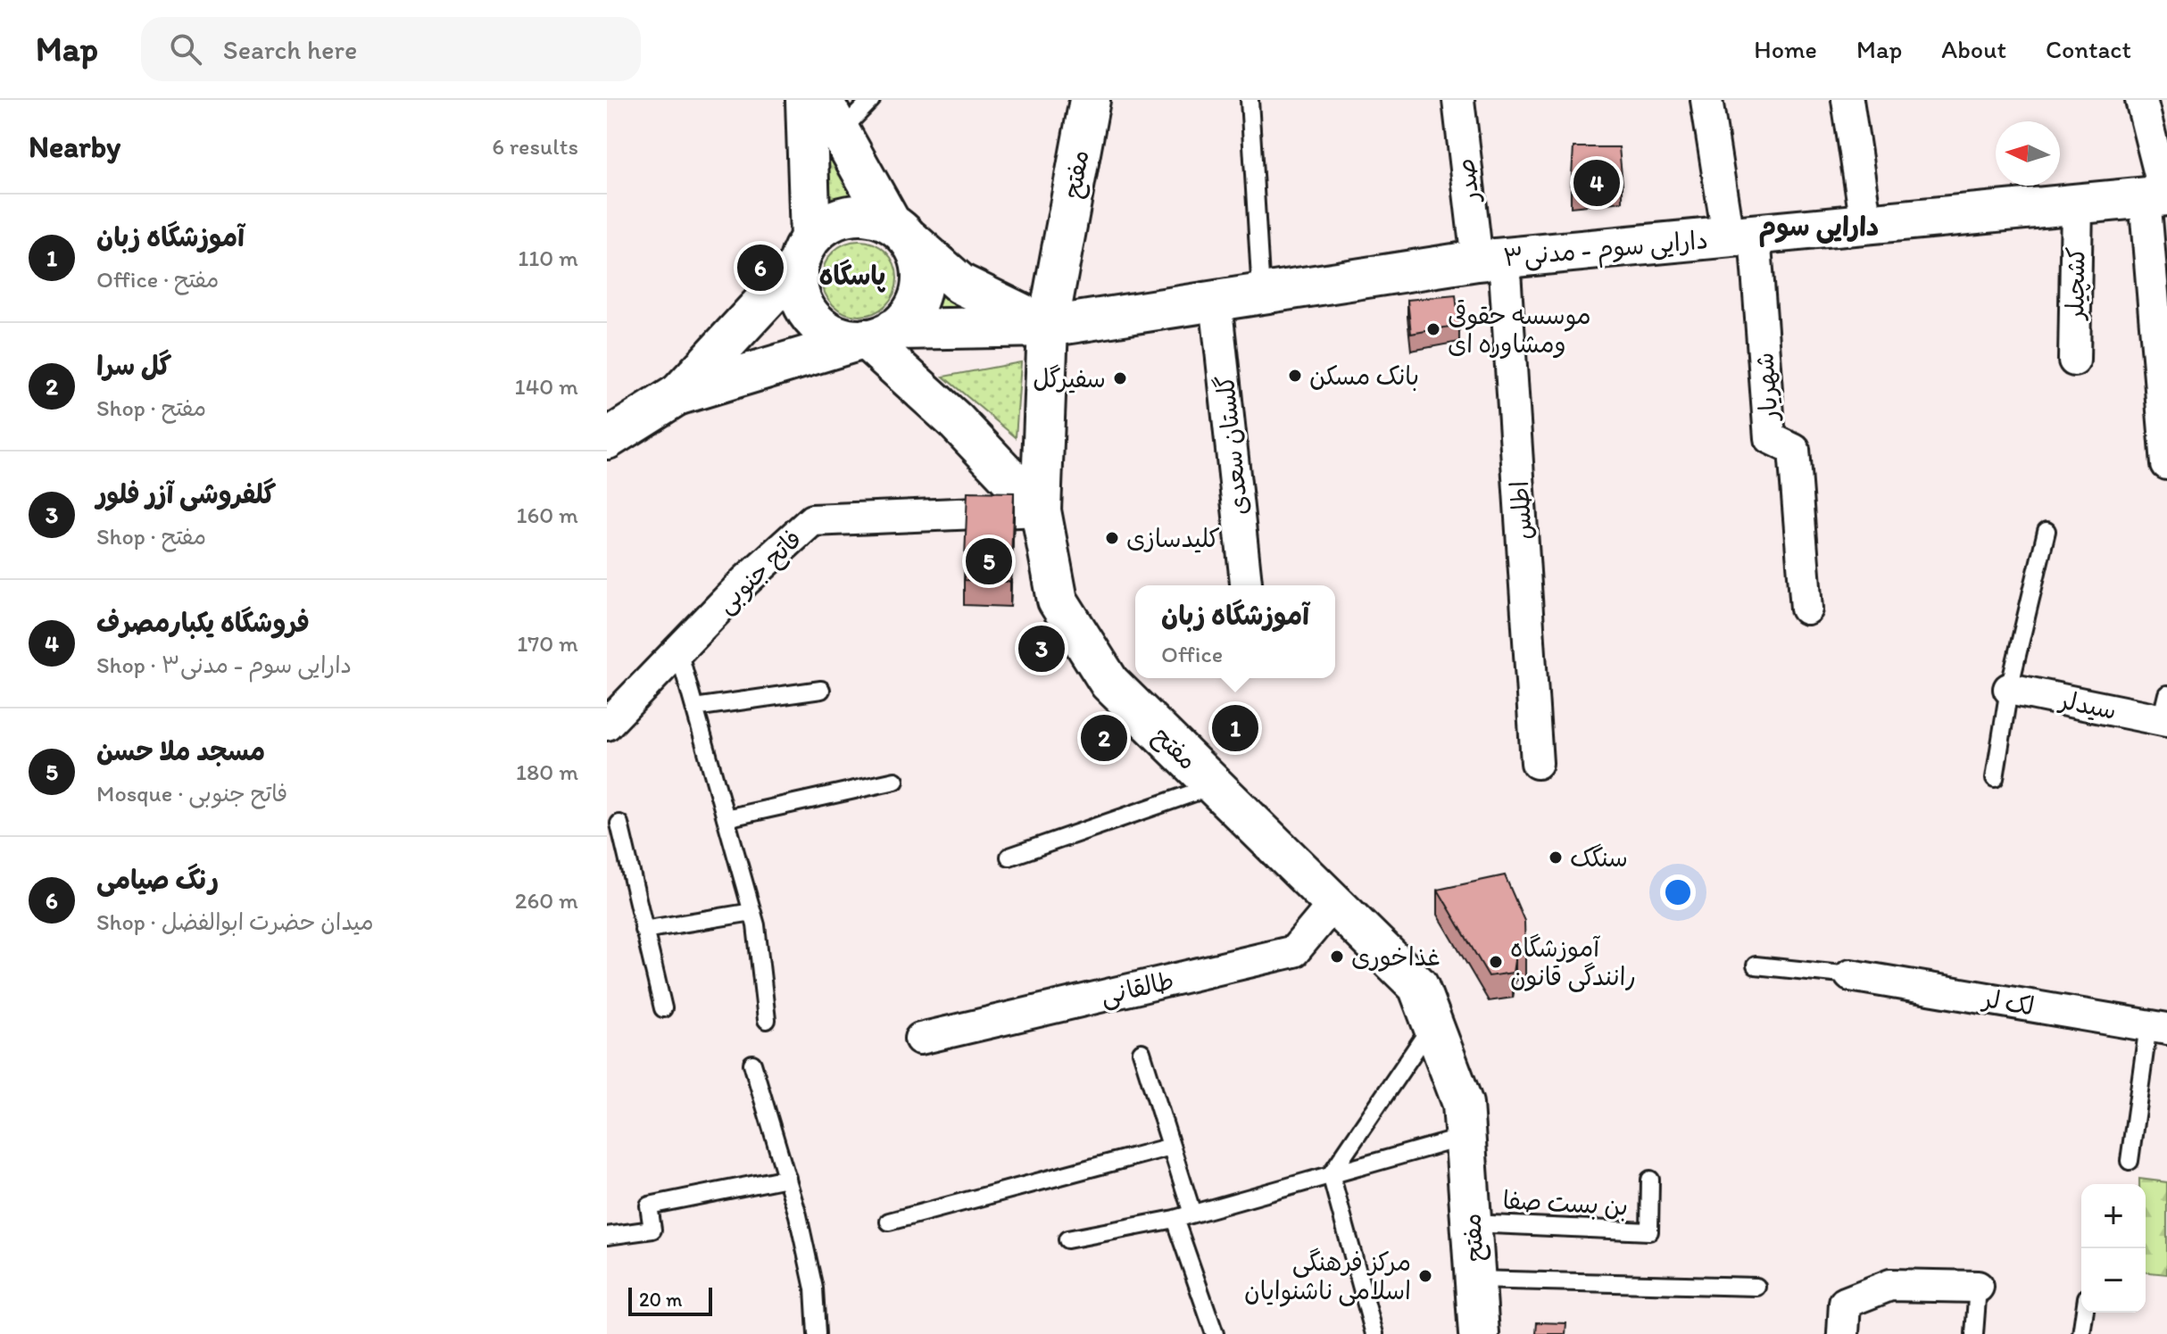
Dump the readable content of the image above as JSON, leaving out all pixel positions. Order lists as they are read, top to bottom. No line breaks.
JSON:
{"streets":{"main road":["مفتح","دارایی سوم - مدنی۳"],"street":["صدر","کشچیلر","شهریار","گلستان سعدی","اطلس","فاتح جنوبی","سیدلر","طالقانی","لک لر"],"lane":["بن بست صفا"]},"crossings":[["مفتح","دارایی سوم - مدنی۳"],["مفتح","فاتح جنوبی"],["مفتح","طالقانی"],["مفتح","بن بست صفا"],["صدر","دارایی سوم - مدنی۳"],["صدر","اطلس"],["دارایی سوم - مدنی۳","کشچیلر"],["دارایی سوم - مدنی۳","شهریار"],["دارایی سوم - مدنی۳","گلستان سعدی"],["دارایی سوم - مدنی۳","اطلس"]],"districts":["دارایی سوم","پاسگاه"],"places":["موسسه حقوقی ومشاوره ای","بانک مسکن","سفیرگل","کلیدسازی","سنگک","غذاخوری","آموزشگاه رانندگی قانون","مرکز فرهنگی اسلامی ناشنوایان"],"scale_bar":"20 m","north":"left","page":{"header":"Map","search":"Search here","nav":["Home","Map","About","Contact"],"heading":["Nearby","6 results"],"pins":["4","6","5","3","1","2"],"list":[{"mark":"1","name":"آموزشگاه زبان","note":"Office · مفتح","value":"110 m"},{"mark":"2","name":"گل سرا","note":"Shop · مفتح","value":"140 m"},{"mark":"3","name":"گلفروشی آزر فلور","note":"Shop · مفتح","value":"160 m"},{"mark":"4","name":"فروشگاه یکبارمصرف","note":"Shop · دارایی سوم - مدنی۳","value":"170 m"},{"mark":"5","name":"مسجد ملا حسن","note":"Mosque · فاتح جنوبی","value":"180 m"},{"mark":"6","name":"رنگ صیامی","note":"Shop · میدان حضرت ابوالفضل","value":"260 m"}],"popup":["آموزشگاه زبان","Office"],"map_buttons":["+","−"],"scale":"20 m"}}
